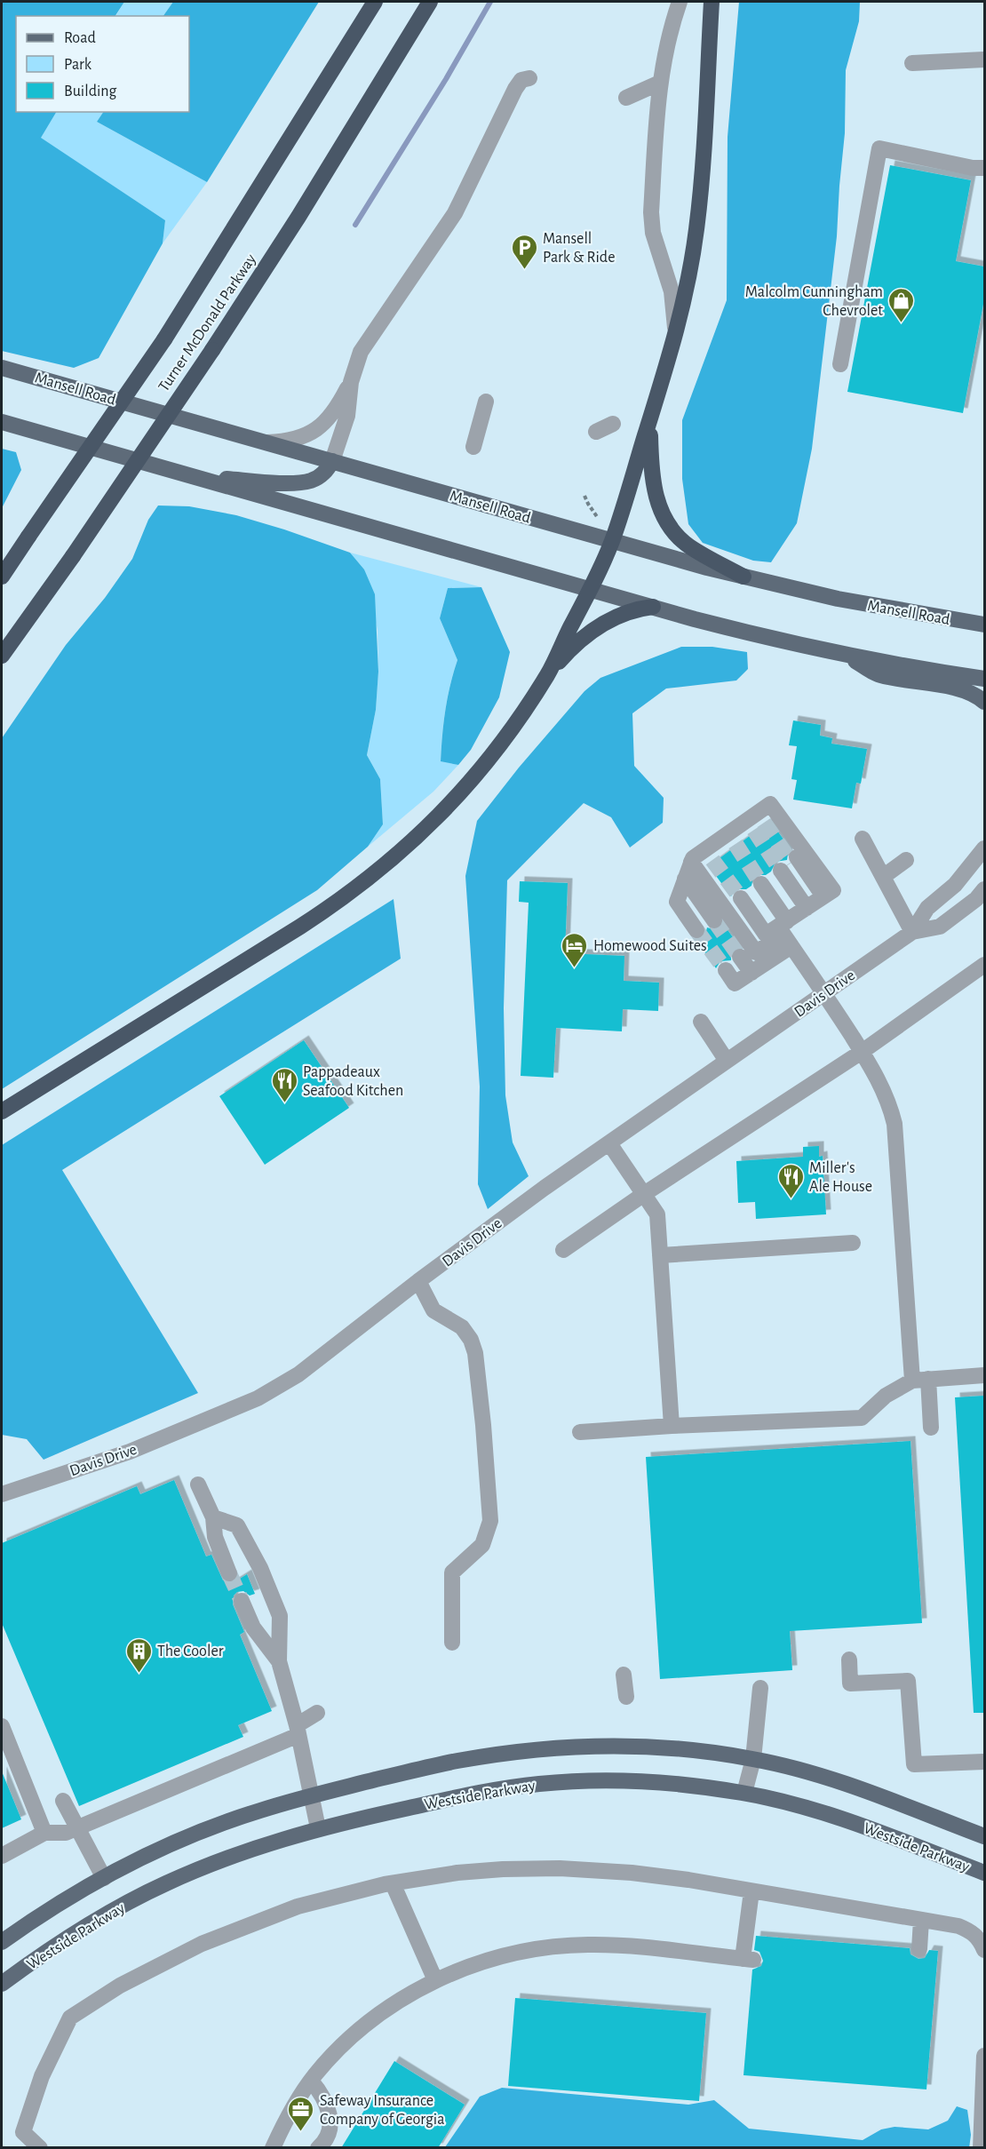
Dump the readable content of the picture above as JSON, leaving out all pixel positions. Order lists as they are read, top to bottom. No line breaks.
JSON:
{"streets":{"highway":["Turner McDonald Parkway"],"main road":["Mansell Road","Westside Parkway"],"street":["Davis Drive"]},"places":{"parking":["Mansell Park & Ride"],"shop":["Malcolm Cunningham Chevrolet"],"hotel":["Homewood Suites"],"restaurant":["Pappadeaux Seafood Kitchen","Miller's Ale House"],"building":["The Cooler"],"office":["Safeway Insurance Company of Georgia"]},"legend":["Road","Park","Building"]}
